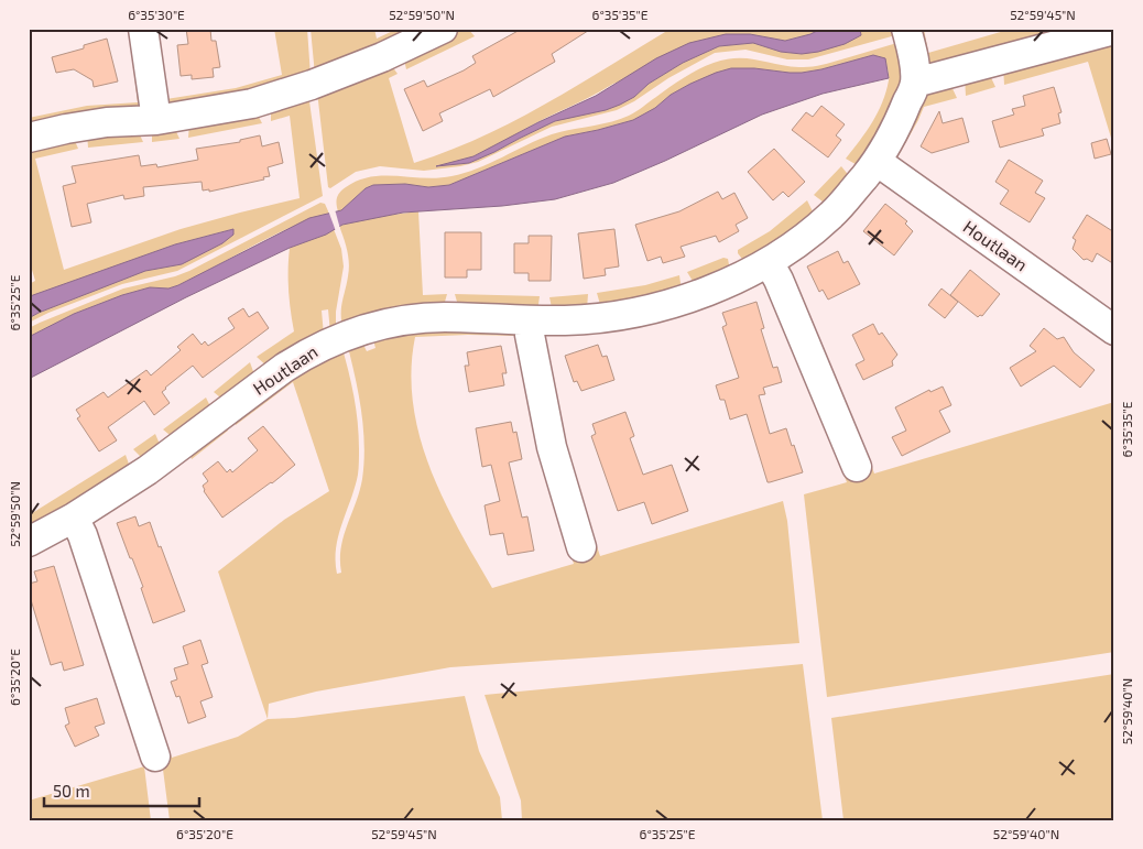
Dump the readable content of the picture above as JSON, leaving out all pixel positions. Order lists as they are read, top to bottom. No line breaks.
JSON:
{"streets":{"street":["Houtlaan"]},"scale_bar":"50 m","coordinates":["6°35'30\"E","52°59'50\"N","6°35'35\"E","52°59'45\"N","6°35'25\"E","6°35'20\"E","52°59'40\"N"]}
